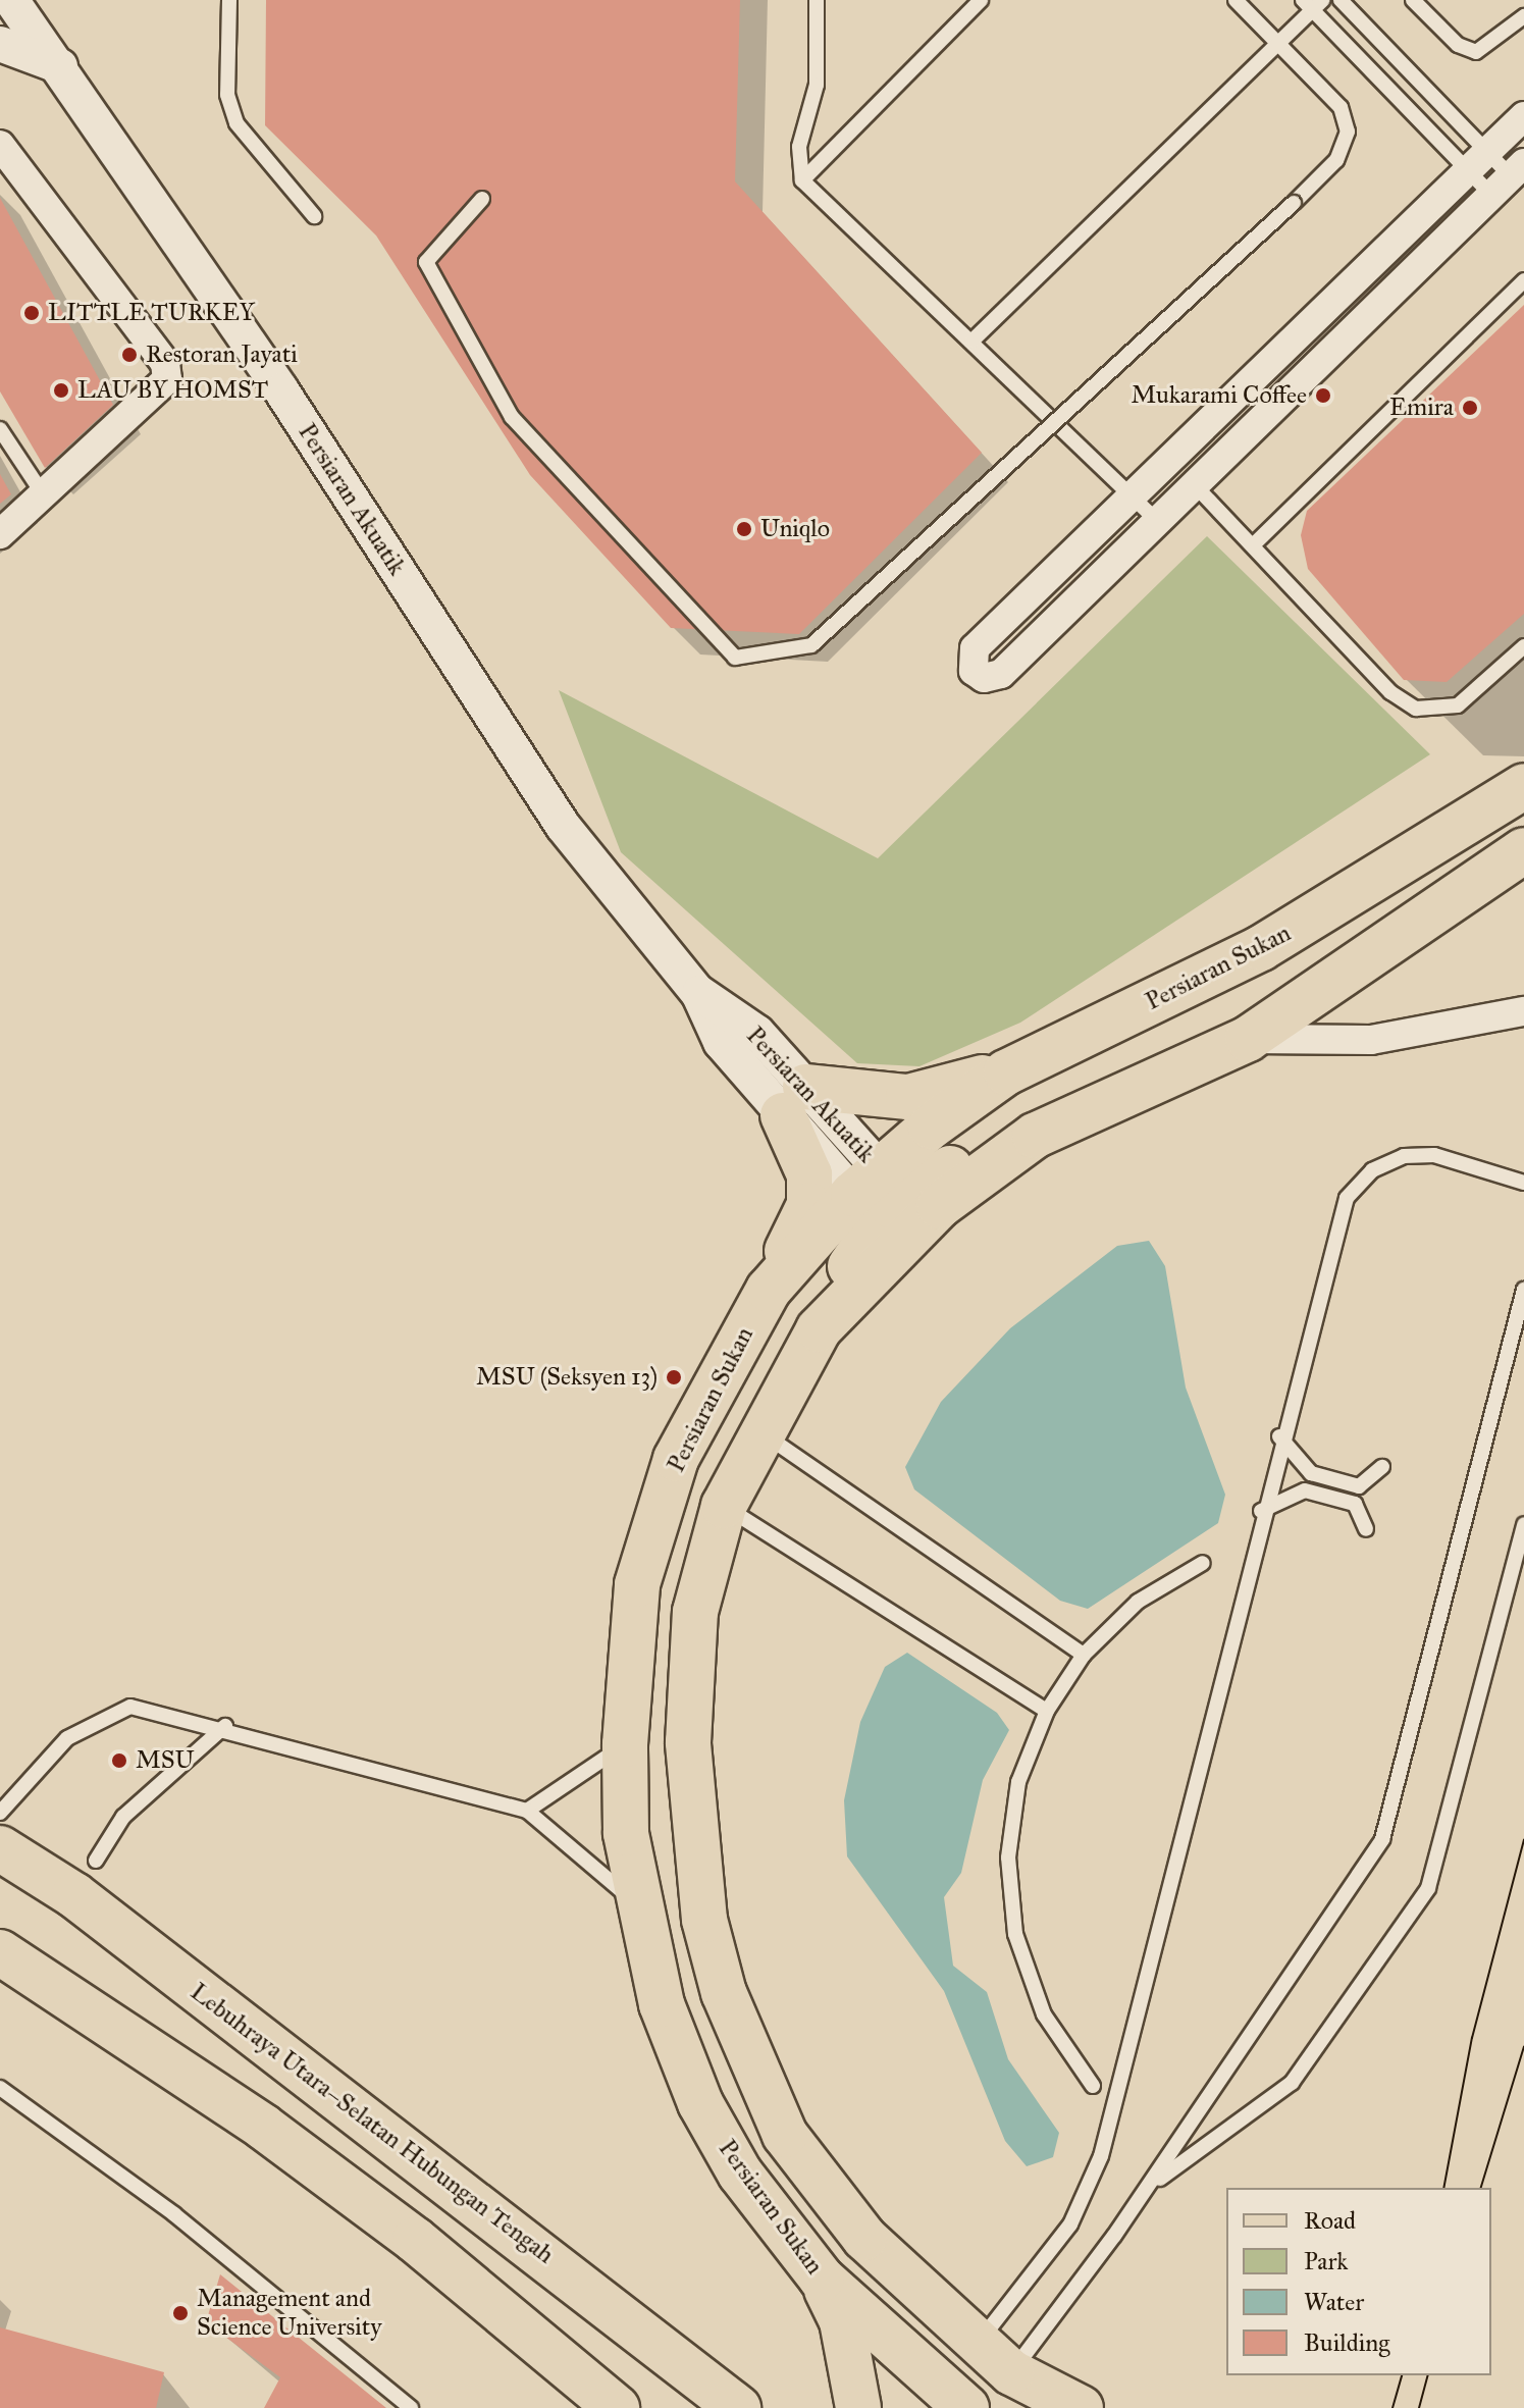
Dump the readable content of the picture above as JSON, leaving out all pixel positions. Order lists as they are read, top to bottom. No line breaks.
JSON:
{"streets":{"main road":["Persiaran Sukan","Lebuhraya Utara–Selatan Hubungan Tengah"],"street":["Persiaran Akuatik"]},"crossings":[["Persiaran Akuatik","Persiaran Sukan"]],"places":["LITTLE TURKEY","Restoran Jayati","LAU BY HOMST","Mukarami Coffee","Emira","Uniqlo","MSU (Seksyen 13)","MSU","Management and Science University"],"legend":["Road","Park","Water","Building"]}
